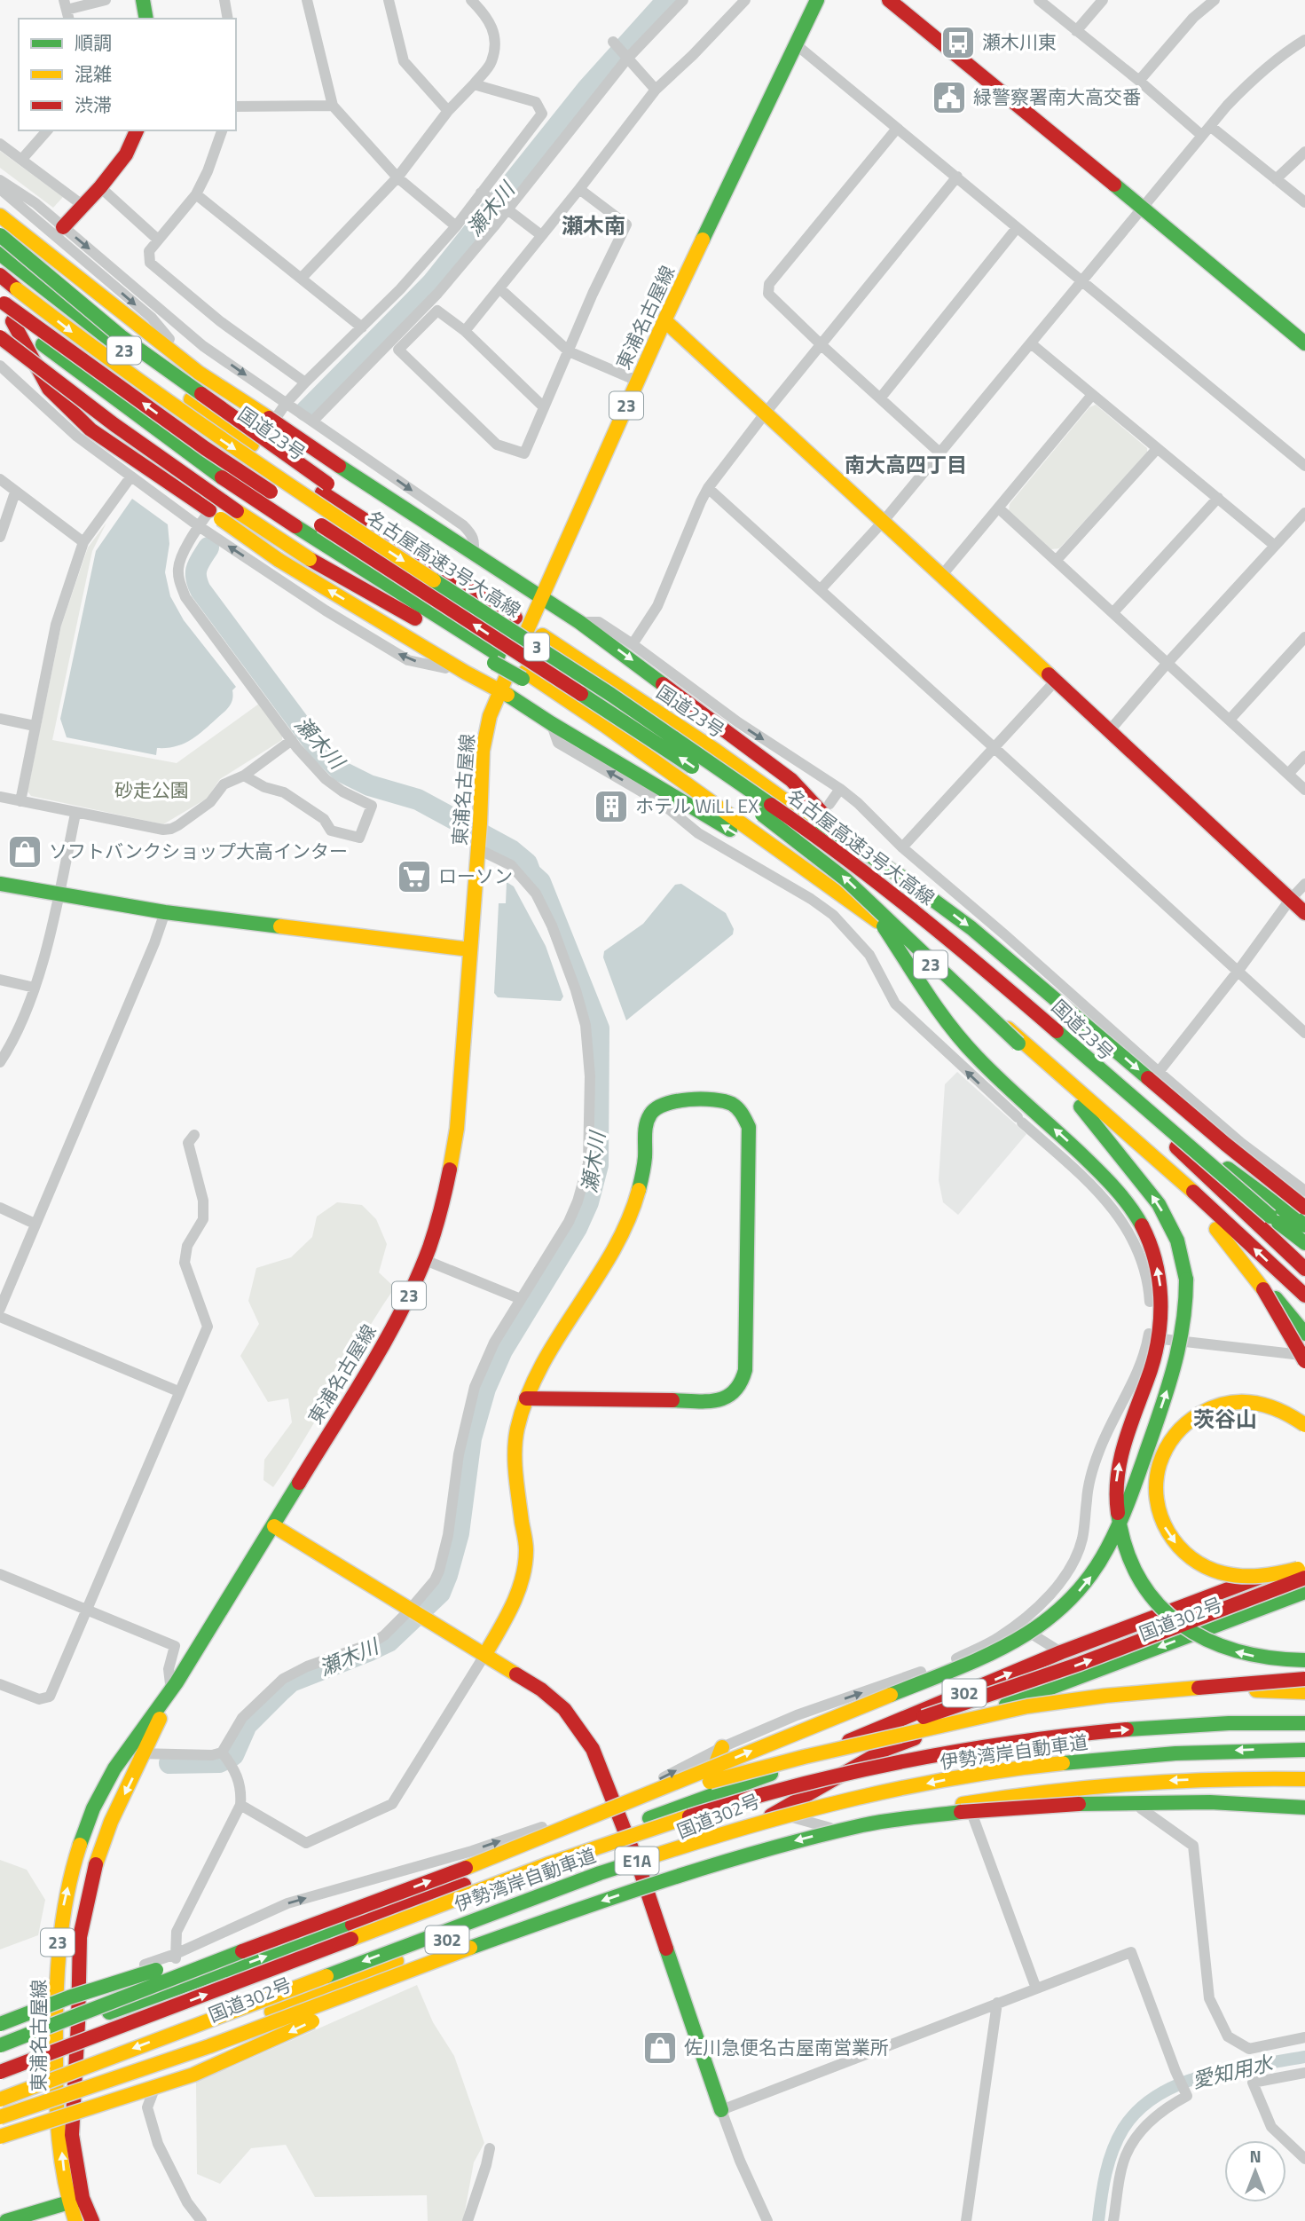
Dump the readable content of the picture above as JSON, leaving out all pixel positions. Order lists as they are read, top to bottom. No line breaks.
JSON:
{"streets":{"main road":["東浦名古屋線","23","国道23号","名古屋高速3号大高線","3","国道302号","302","伊勢湾岸自動車道","E1A"]},"crossings":[["東浦名古屋線","国道302号"],["23","名古屋高速3号大高線"]],"districts":["瀬木南","南大高四丁目","茨谷山"],"water":["瀬木川","愛知用水"],"parks":["砂走公園"],"places":{"bus stop":["瀬木川東"],"public building":["緑警察署南大高交番"],"building":["ホテル WiLL EX"],"shop":["ソフトバンクショップ大高インター","佐川急便名古屋南営業所"],"supermarket":["ローソン"]},"legend":["順調","混雑","渋滞"],"north":"top"}
